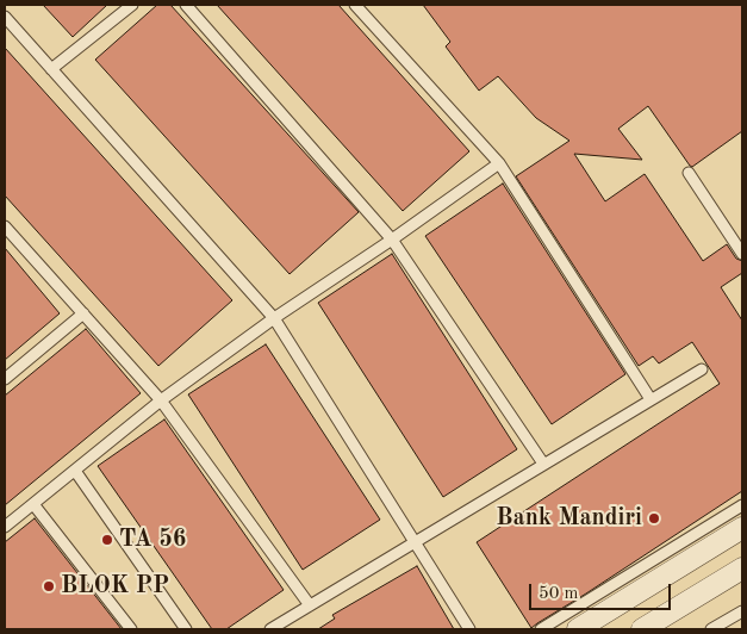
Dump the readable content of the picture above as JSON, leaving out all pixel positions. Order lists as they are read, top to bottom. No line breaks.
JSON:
{"places":["Bank Mandiri","TA 56","BLOK PP"],"scale_bar":"50 m"}
